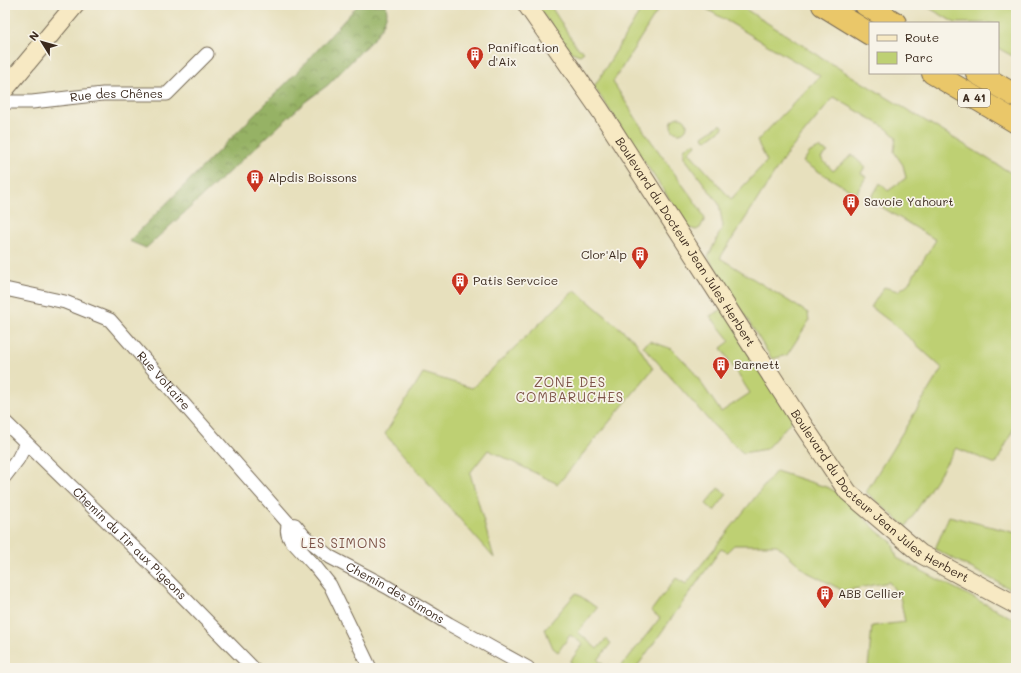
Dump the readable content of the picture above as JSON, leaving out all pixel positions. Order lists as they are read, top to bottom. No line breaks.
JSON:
{"streets":{"highway":["A 41"],"street":["Rue des Chênes","Boulevard du Docteur Jean Jules Herbert","Rue Voltaire","Chemin du Tir aux Pigeons","Chemin des Simons"]},"crossings":[["Rue Voltaire","Chemin des Simons"]],"districts":["ZONE DES COMBARUCHES","LES SIMONS"],"places":{"building":["Panification d'Aix","Alpdis Boissons","Savoie Yahourt","Clor'Alp","Patis Servcice","Barnett","ABB Cellier"]},"legend":["Route","Parc"],"north":"top left"}
